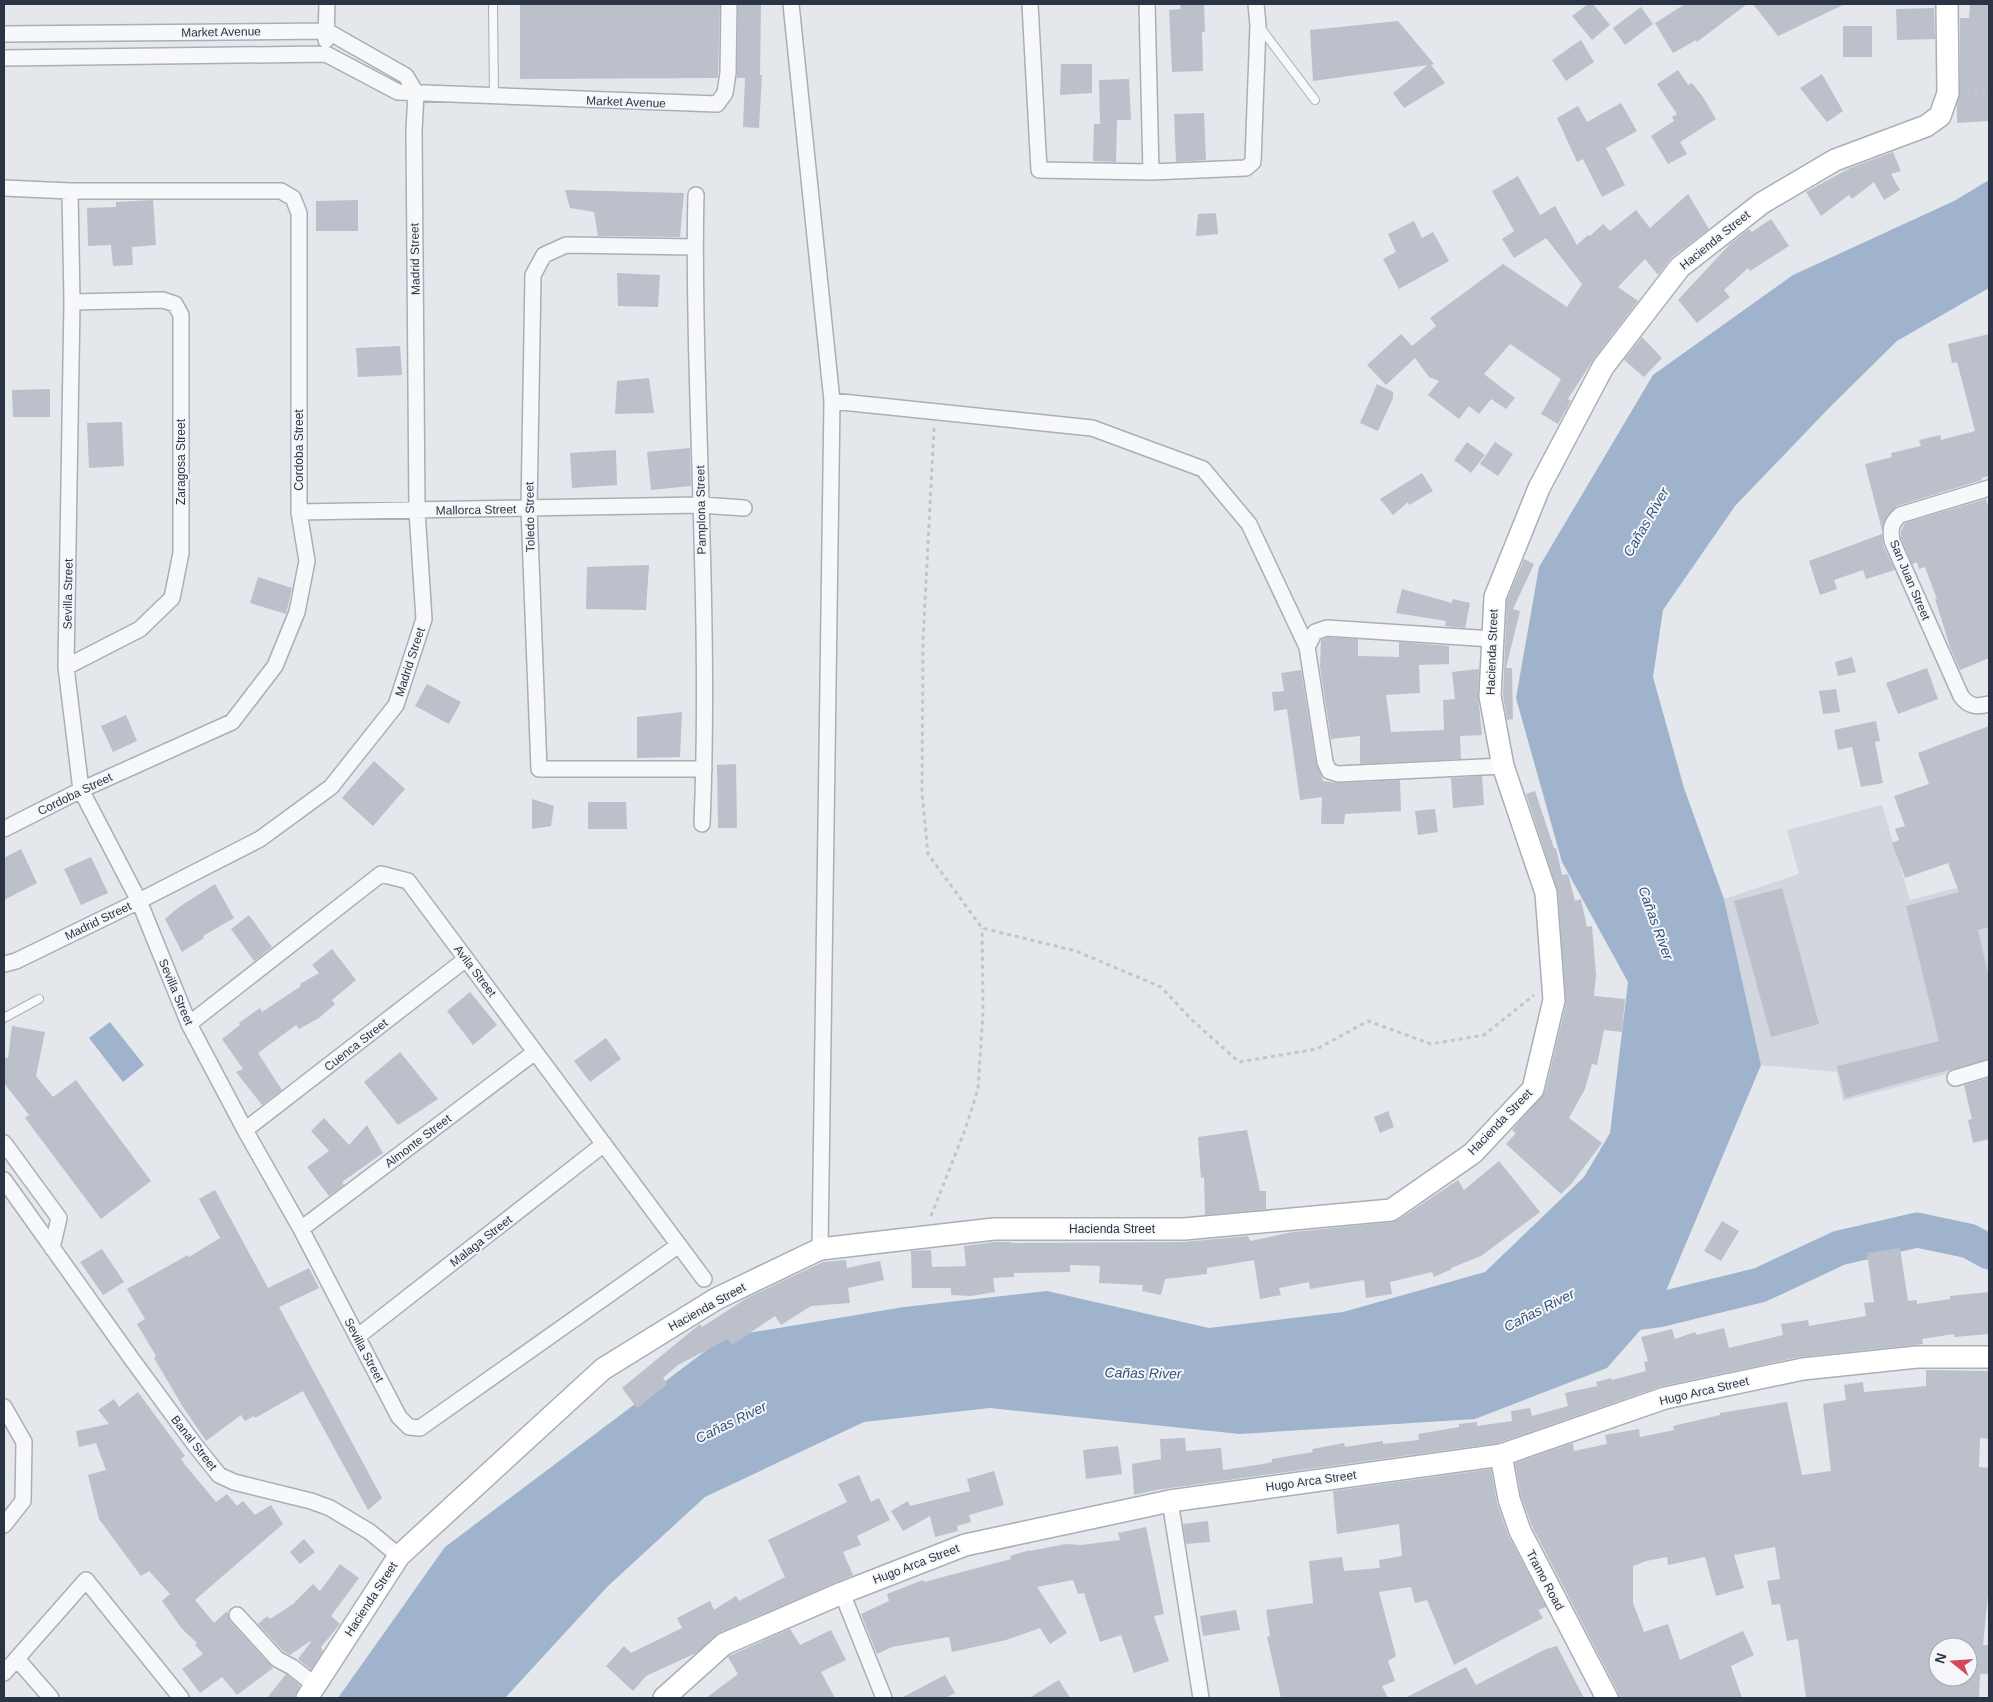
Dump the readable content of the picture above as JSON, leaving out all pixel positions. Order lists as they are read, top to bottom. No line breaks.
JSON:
{"streets":{"street":["Market Avenue","Hacienda Street","Madrid Street","Cordoba Street","Zaragosa Street","Mallorca Street","Pamplona Street","Toledo Street","San Juan Street","Sevilla Street","Avila Street","Cuenca Street","Almonte Street","Malaga Street","Hugo Arca Street","Banal Street","Tramo Road"]},"crossings":[["Market Avenue","Madrid Street"],["Hacienda Street","Banal Street"],["Madrid Street","Mallorca Street"],["Madrid Street","Sevilla Street"],["Cordoba Street","Mallorca Street"],["Cordoba Street","Sevilla Street"],["Zaragosa Street","Sevilla Street"],["Mallorca Street","Pamplona Street"],["Mallorca Street","Toledo Street"],["Pamplona Street","Toledo Street"],["Sevilla Street","Avila Street"],["Sevilla Street","Cuenca Street"],["Sevilla Street","Almonte Street"],["Sevilla Street","Malaga Street"],["Avila Street","Cuenca Street"],["Avila Street","Almonte Street"],["Avila Street","Malaga Street"],["Hugo Arca Street","Tramo Road"]],"water":["Cañas River"],"north":"left"}
